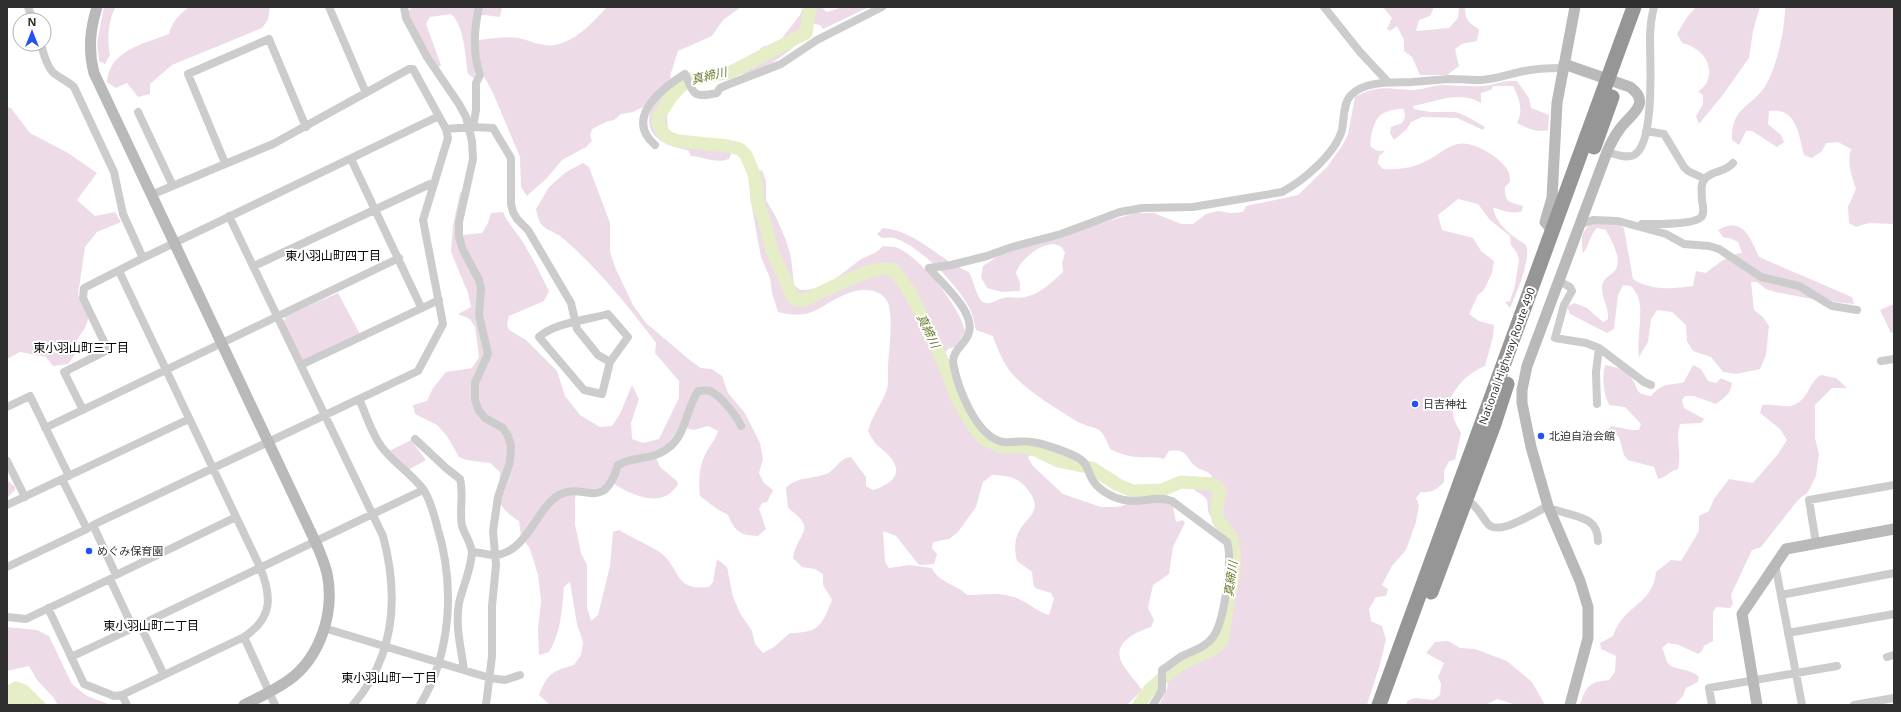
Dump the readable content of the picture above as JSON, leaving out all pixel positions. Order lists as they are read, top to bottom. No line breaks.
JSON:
{"streets":{"highway":["National Highway Route 490"]},"districts":["東小羽山町四丁目","東小羽山町三丁目","東小羽山町二丁目","東小羽山町一丁目"],"water":["真締川"],"places":["日吉神社","北迫自治会館","めぐみ保育園"],"north":"top"}
